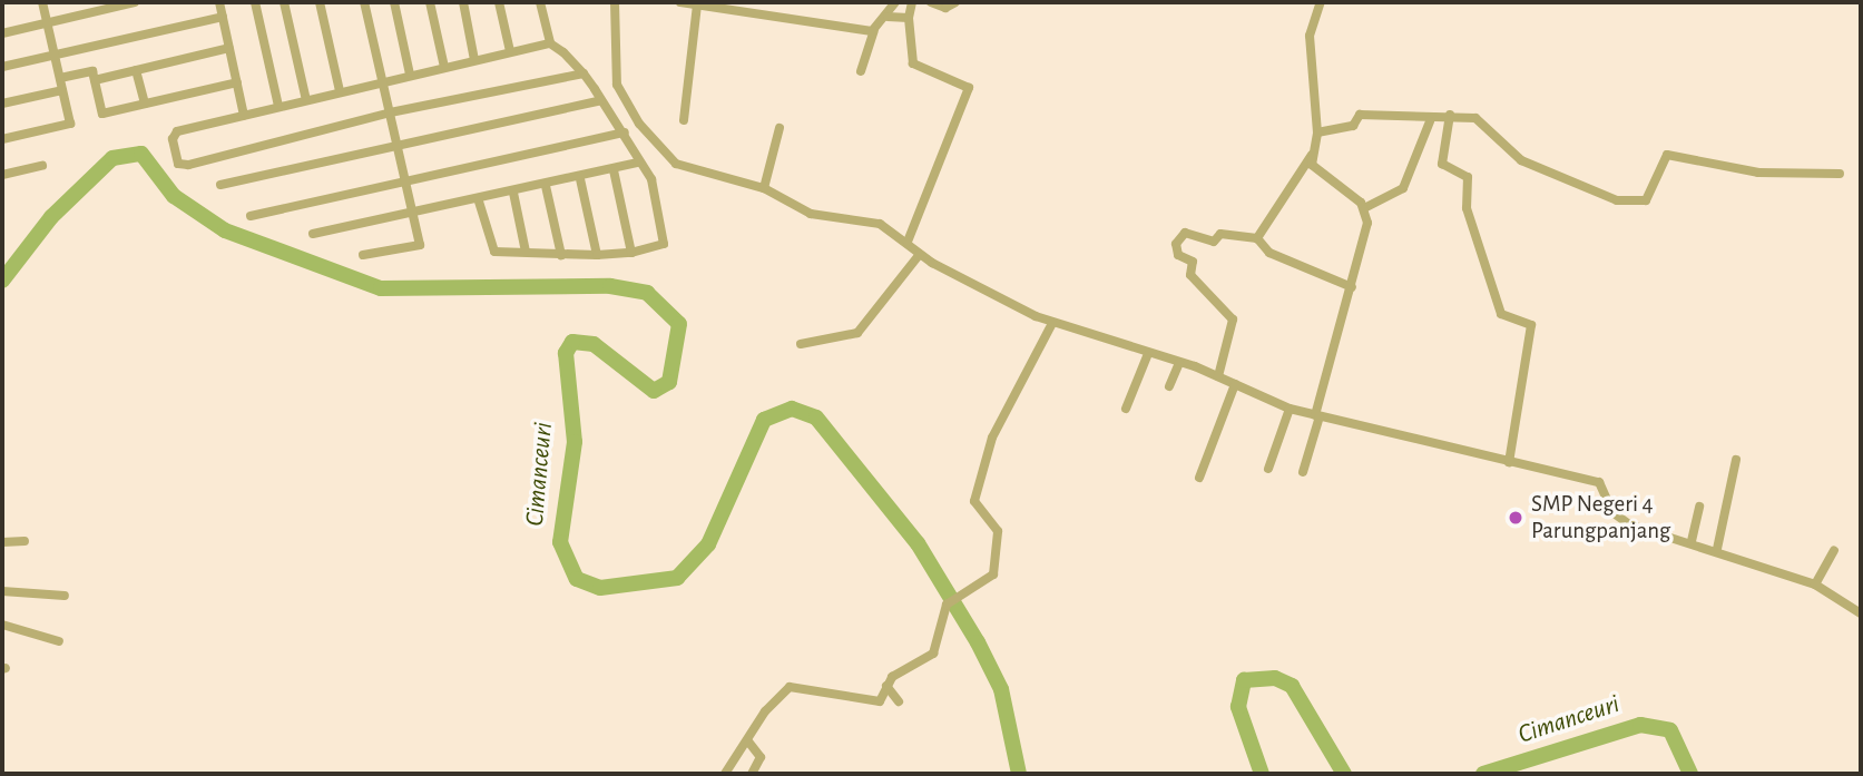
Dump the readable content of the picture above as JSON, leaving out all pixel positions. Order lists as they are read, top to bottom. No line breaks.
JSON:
{"water":["Cimanceuri"],"places":["SMP Negeri 4 Parungpanjang"]}
